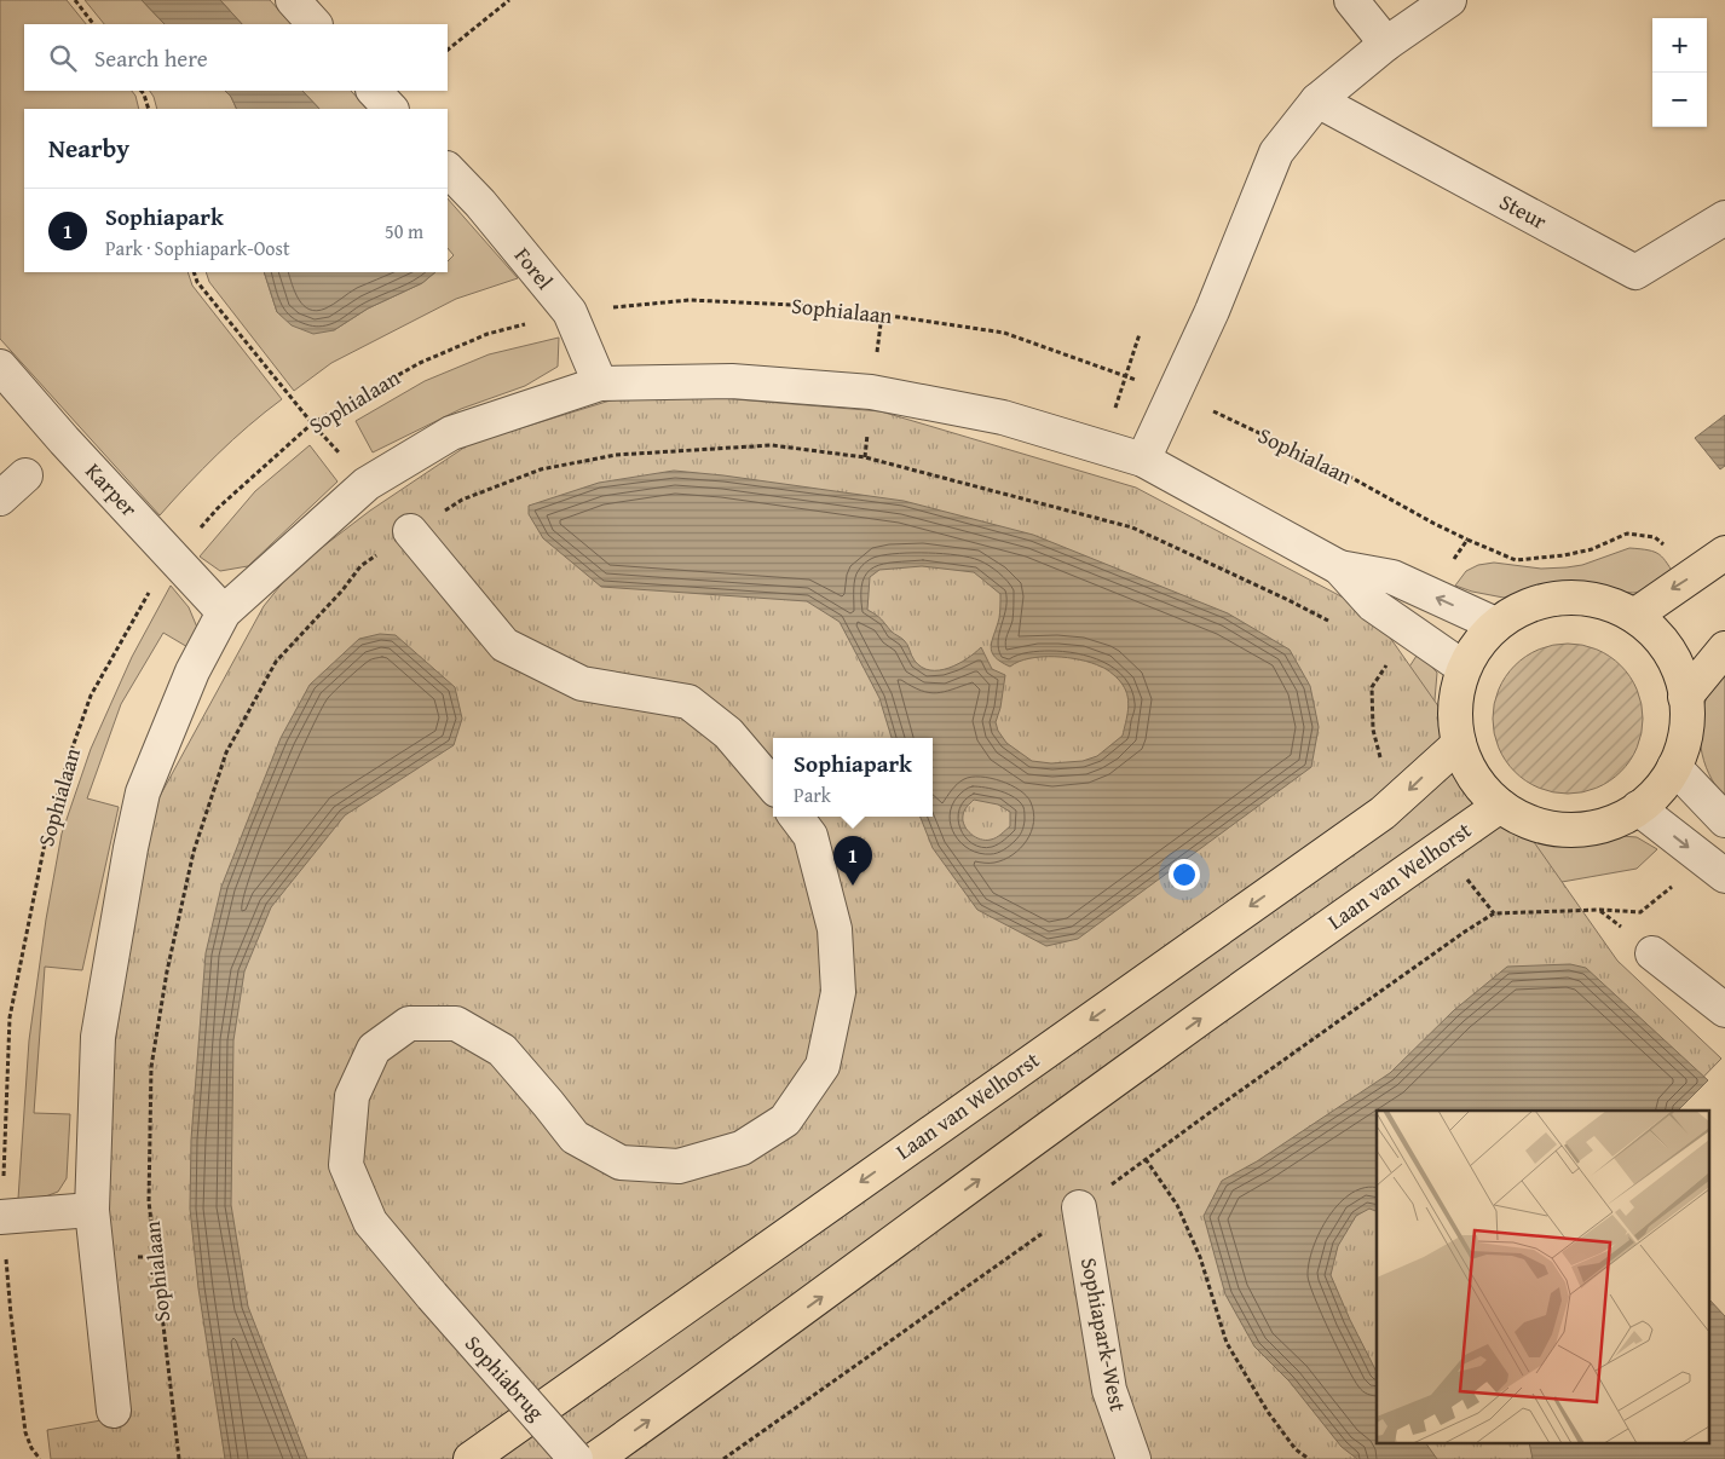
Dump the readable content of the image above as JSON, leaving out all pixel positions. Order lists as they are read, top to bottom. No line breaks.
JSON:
{"streets":{"main road":["Laan van Welhorst"],"street":["Steur","Forel","Karper","Sophiapark-West","Sophiabrug"],"path":["Sophialaan"]},"crossings":[["Forel","Sophialaan"],["Sophialaan","Karper"]],"page":{"map_buttons":["+","−"],"search":"Search here","heading":"Nearby","list":[{"mark":"1","name":"Sophiapark","note":"Park · Sophiapark-Oost","value":"50 m"}],"popup":["Sophiapark","Park"],"pins":"1"}}
